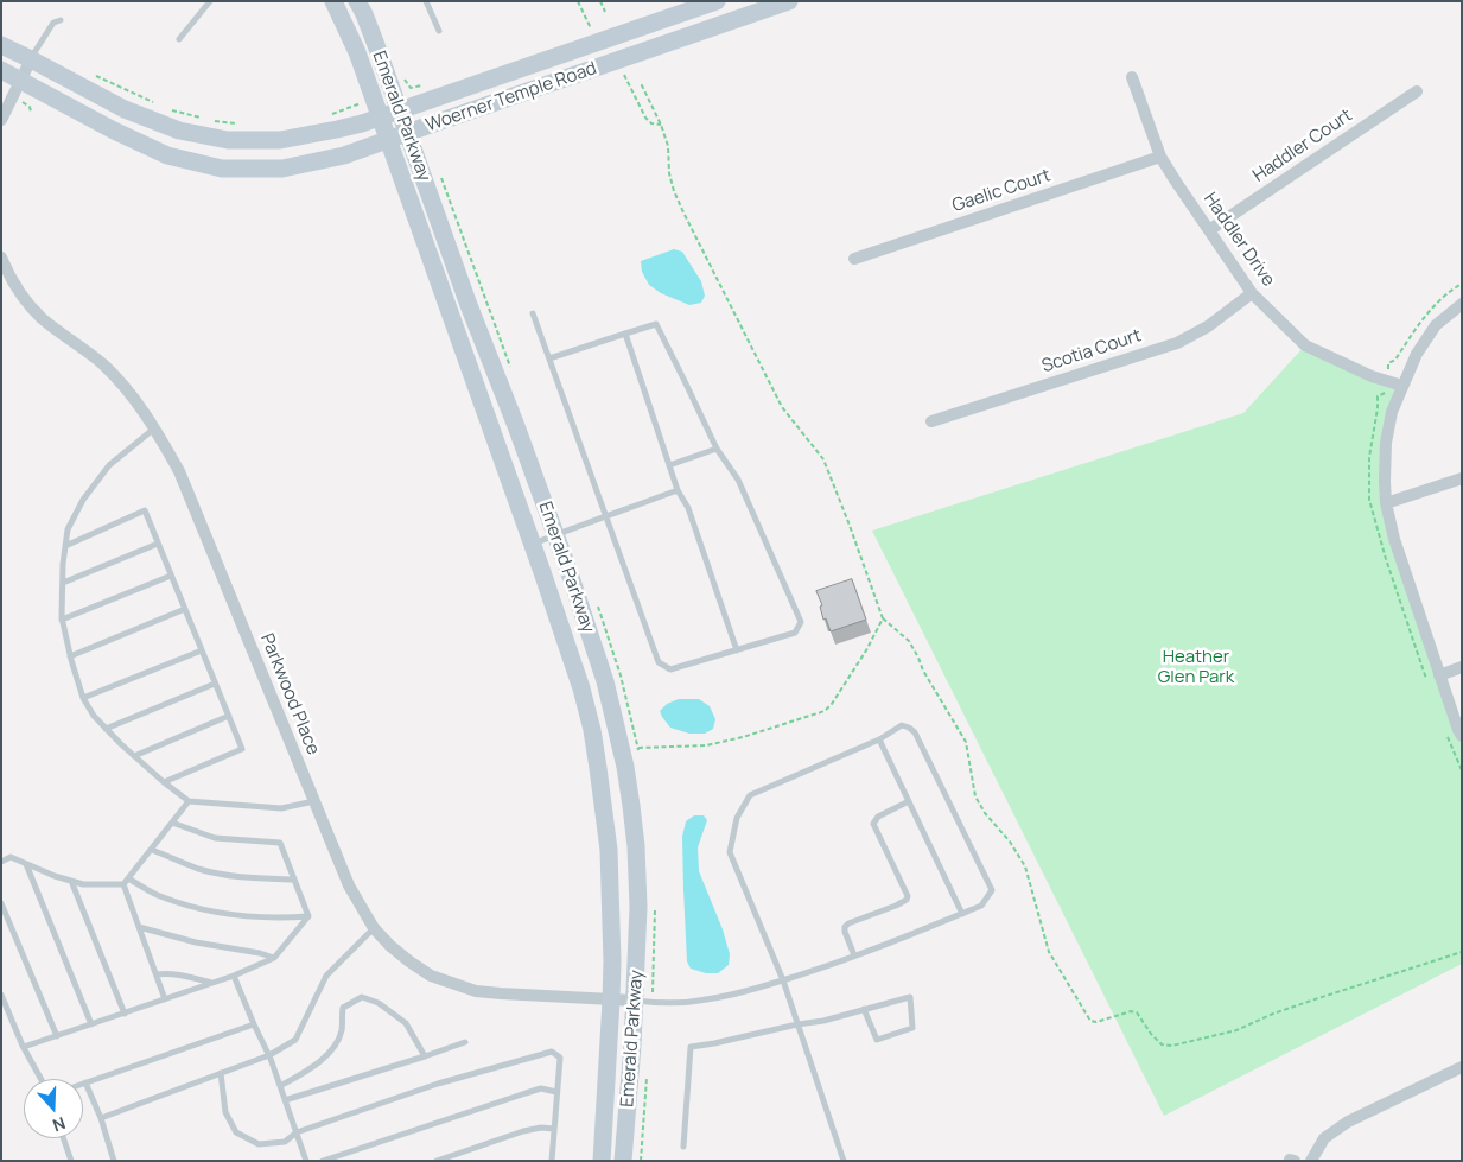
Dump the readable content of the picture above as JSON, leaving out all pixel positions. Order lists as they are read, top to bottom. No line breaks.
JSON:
{"streets":{"main road":["Woerner Temple Road","Emerald Parkway"],"street":["Haddler Court","Gaelic Court","Haddler Drive","Scotia Court","Parkwood Place"]},"crossings":[["Woerner Temple Road","Emerald Parkway"],["Emerald Parkway","Parkwood Place"],["Haddler Court","Haddler Drive"],["Gaelic Court","Haddler Drive"],["Haddler Drive","Scotia Court"]],"parks":["Heather Glen Park"],"north":"bottom"}
